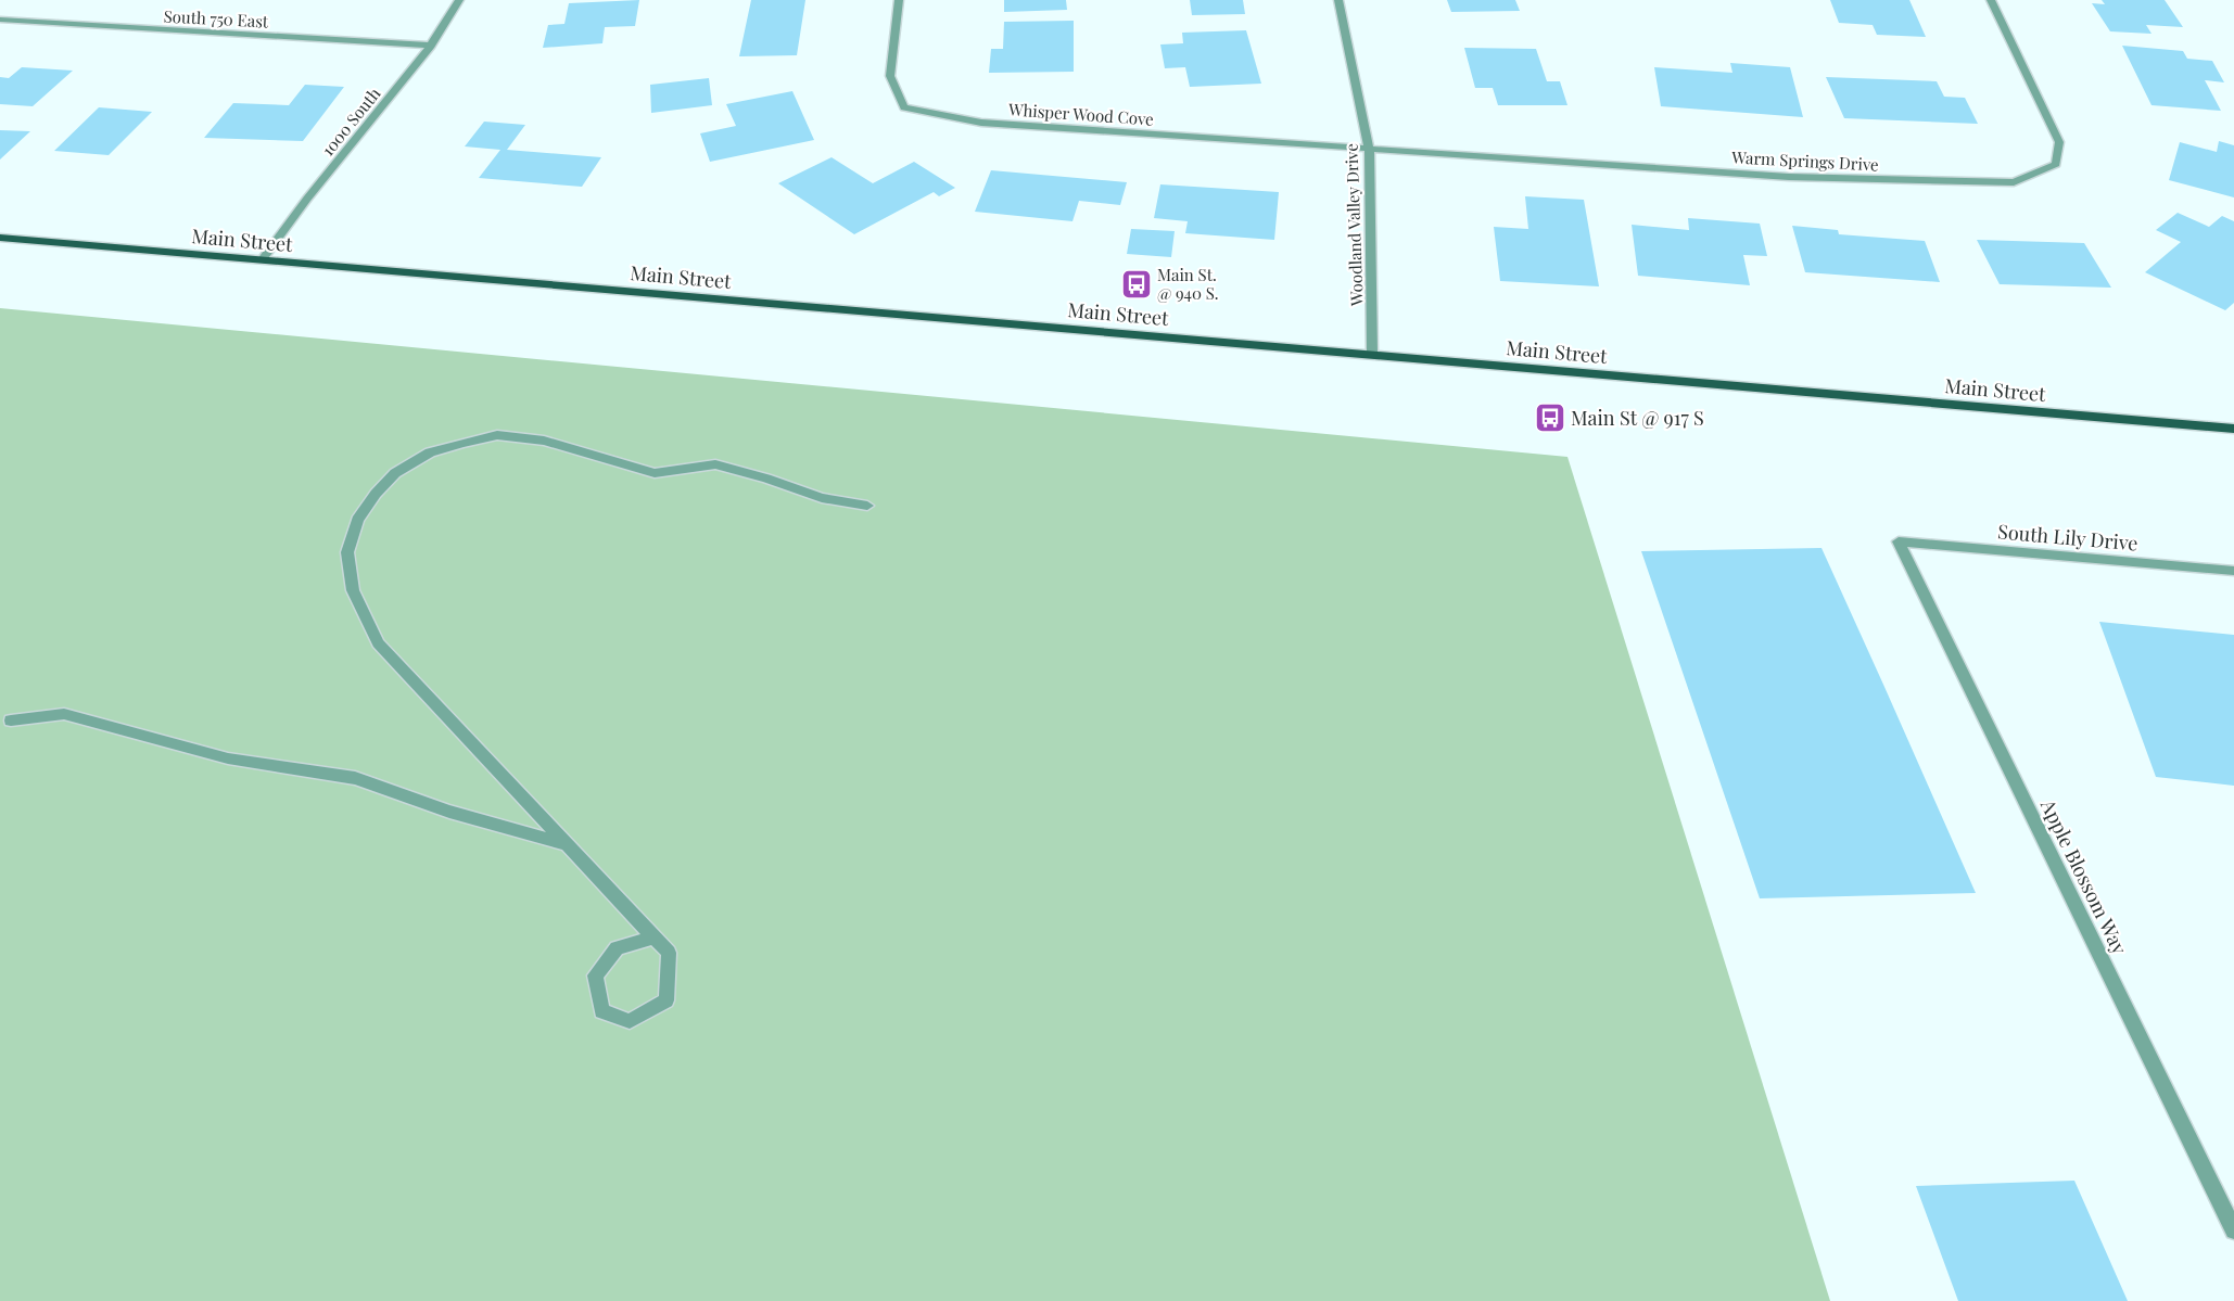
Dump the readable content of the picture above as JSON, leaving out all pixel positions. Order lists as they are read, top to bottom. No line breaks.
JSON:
{"streets":{"main road":["Main Street"],"street":["South 750 East","Whisper Wood Cove","1000 South","Warm Springs Drive","Woodland Valley Drive","South Lily Drive","Apple Blossom Way"]},"crossings":[["South 750 East","1000 South"],["Whisper Wood Cove","Warm Springs Drive"],["Whisper Wood Cove","Woodland Valley Drive"],["1000 South","Main Street"],["Warm Springs Drive","Woodland Valley Drive"],["Woodland Valley Drive","Main Street"],["South Lily Drive","Apple Blossom Way"]],"places":{"bus stop":["Main St. @ 940 S.","Main St @ 917 S"]}}
